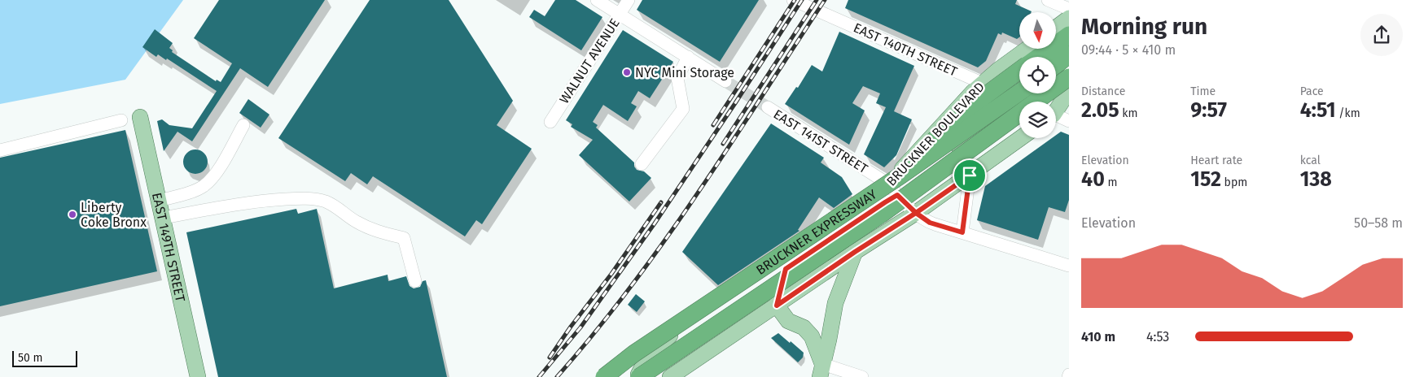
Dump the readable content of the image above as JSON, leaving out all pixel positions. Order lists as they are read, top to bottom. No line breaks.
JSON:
{"streets":{"highway":["BRUCKNER EXPRESSWAY"],"main road":["BRUCKNER BOULEVARD","EAST 149TH STREET"],"street":["EAST 140TH STREET","WALNUT AVENUE","EAST 141ST STREET"]},"crossings":[["EAST 140TH STREET","BRUCKNER BOULEVARD"],["EAST 140TH STREET","BRUCKNER EXPRESSWAY"],["BRUCKNER BOULEVARD","EAST 141ST STREET"],["BRUCKNER BOULEVARD","BRUCKNER EXPRESSWAY"],["EAST 141ST STREET","BRUCKNER EXPRESSWAY"]],"places":["NYC Mini Storage","Liberty Coke Bronx"],"scale_bar":"50 m","north":"bottom","page":{"heading":["Morning run","09:44 · 5 × 410 m"],"stats":[["Distance","2.05 km"],["Time","9:57"],["Pace","4:51 /km"],["Elevation","40 m"],["Heart rate","152 bpm"],["kcal","138"]],"chart":["Elevation","50–58 m"],"list":[{"name":"410 m","note":"4:53"}],"scale":"50 m"}}
